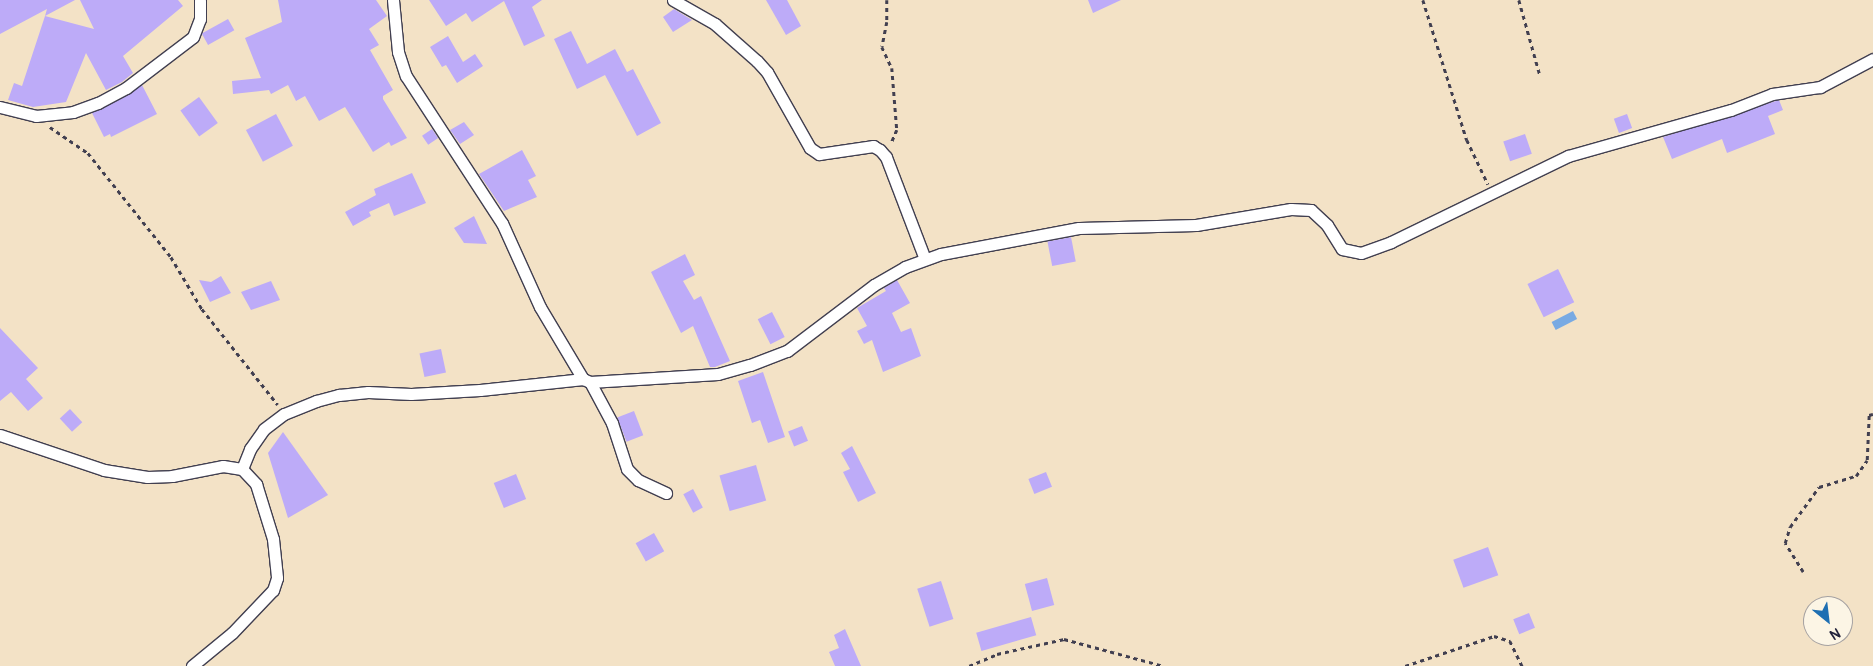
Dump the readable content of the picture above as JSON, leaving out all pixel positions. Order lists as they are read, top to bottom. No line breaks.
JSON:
{"north":"bottom right"}
